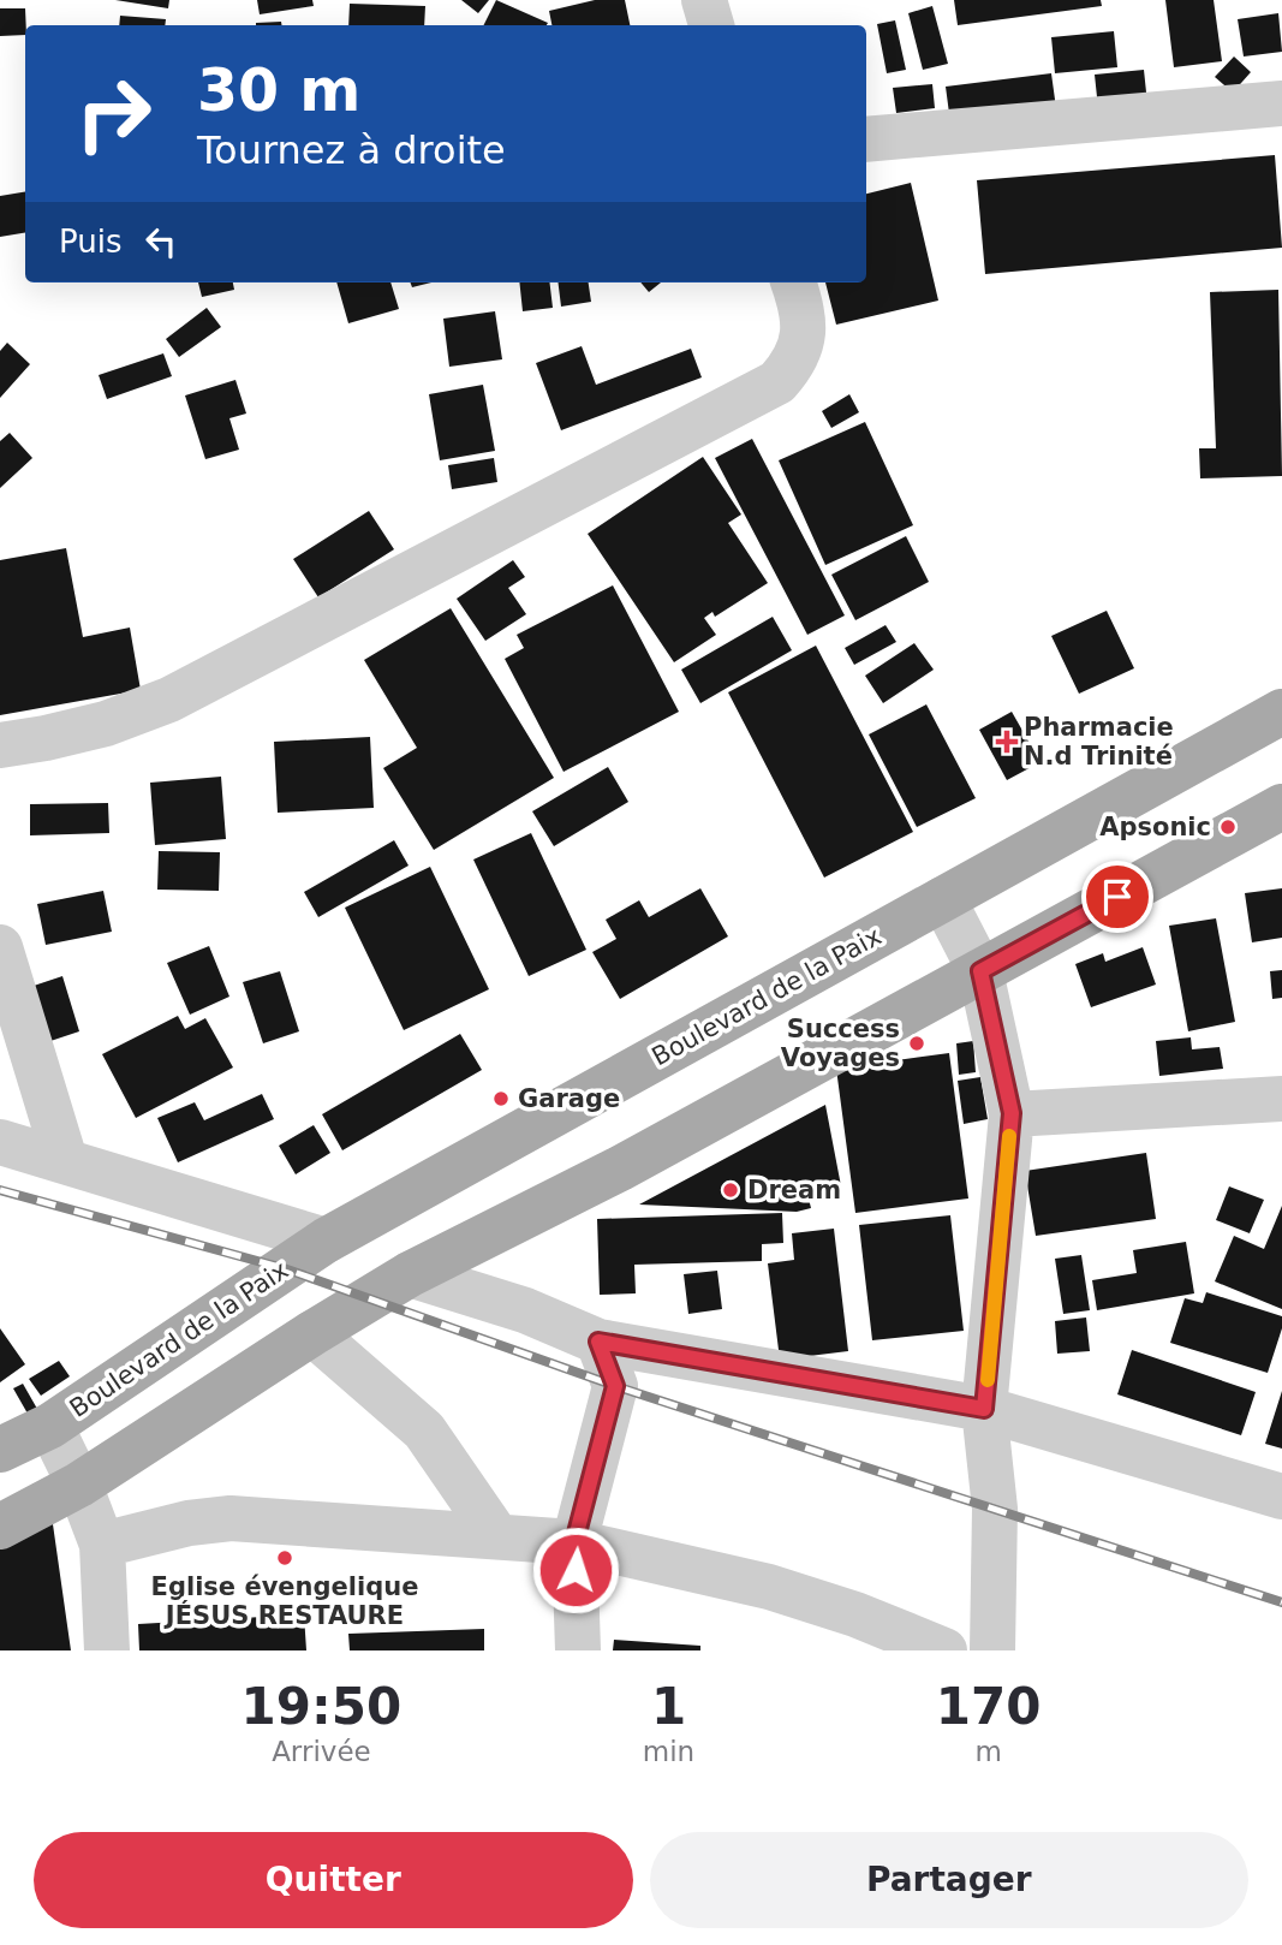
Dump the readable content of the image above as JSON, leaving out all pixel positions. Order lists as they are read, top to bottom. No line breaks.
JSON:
{"streets":{"main road":["Boulevard de la Paix"]},"places":{"health":["Pharmacie N.d Trinité"],"other":["Apsonic","Success Voyages","Garage","Dream","Eglise évengelique JÉSUS RESTAURE"]},"page":{"turn":["30 m","Tournez à droite"],"then":"Puis","eta":["19:50","Arrivée","1","min","170","m"],"buttons":["Quitter","Partager"]}}
